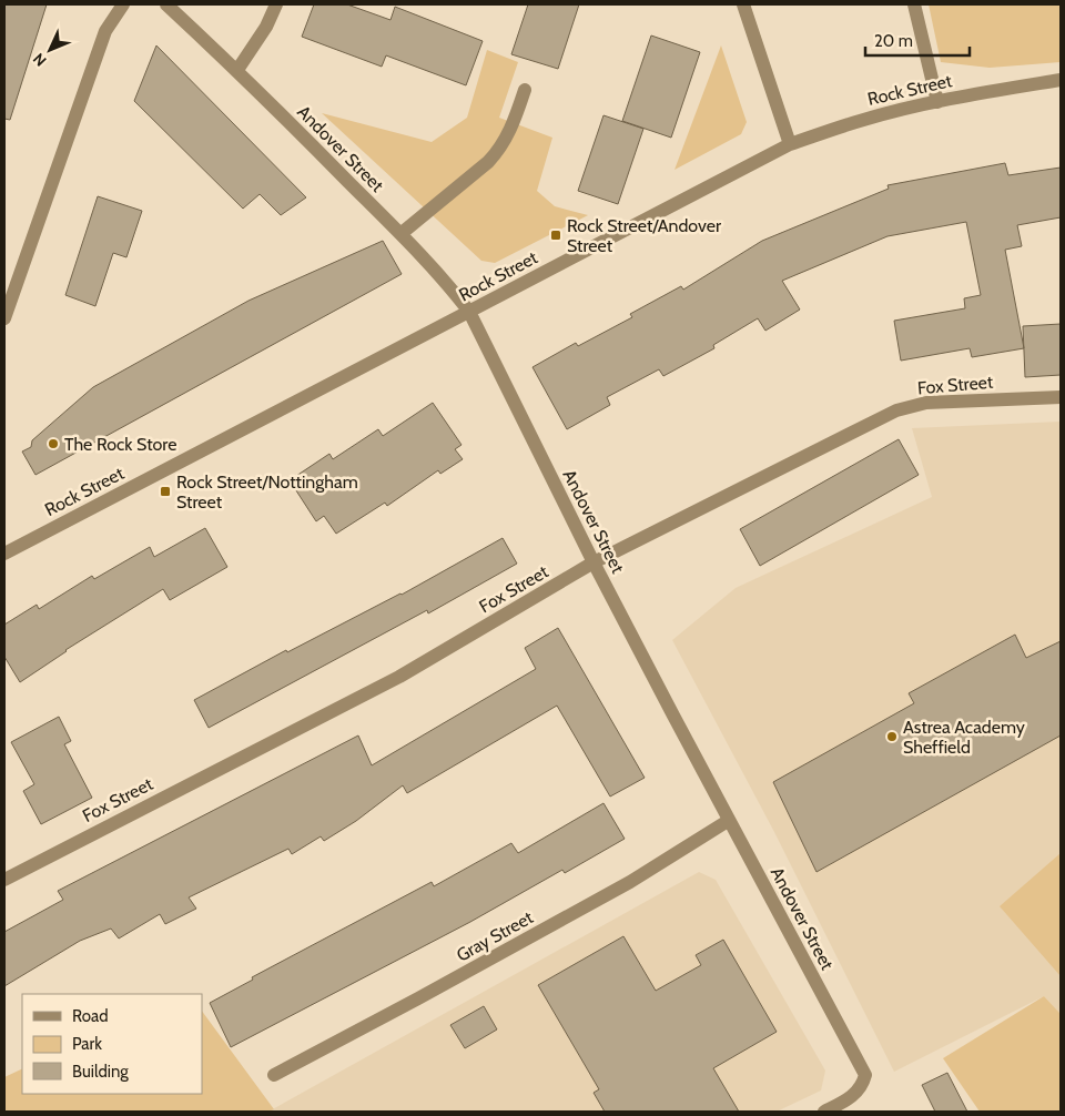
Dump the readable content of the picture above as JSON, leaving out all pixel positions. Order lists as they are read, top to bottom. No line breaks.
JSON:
{"streets":{"street":["Rock Street","Andover Street","Fox Street","Gray Street"]},"crossings":[["Rock Street","Andover Street"],["Andover Street","Fox Street"],["Andover Street","Gray Street"]],"places":{"transit":["Rock Street/Andover Street","Rock Street/Nottingham Street"],"other":["The Rock Store","Astrea Academy Sheffield"]},"legend":["Road","Park","Building"],"scale_bar":"20 m","north":"bottom left"}
